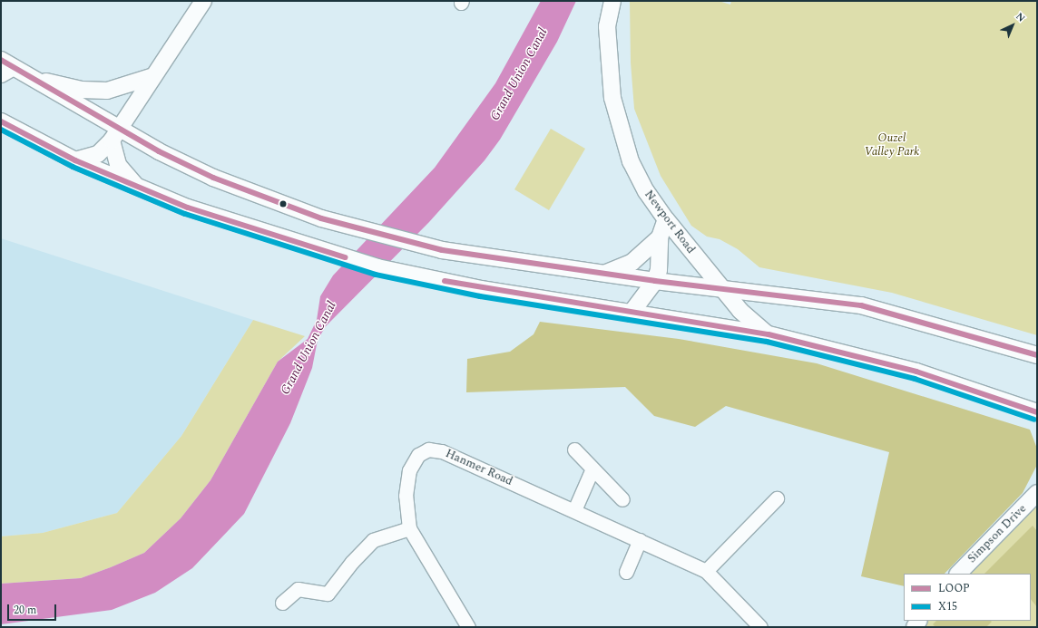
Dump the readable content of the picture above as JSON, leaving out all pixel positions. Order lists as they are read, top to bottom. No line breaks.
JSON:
{"streets":{"street":["Newport Road","Hanmer Road","Simpson Drive"]},"water":["Grand Union Canal"],"parks":["Ouzel Valley Park"],"lines":["transit line LOOP","transit line X15"],"legend":["LOOP","X15"],"scale_bar":"20 m","north":"top right"}
